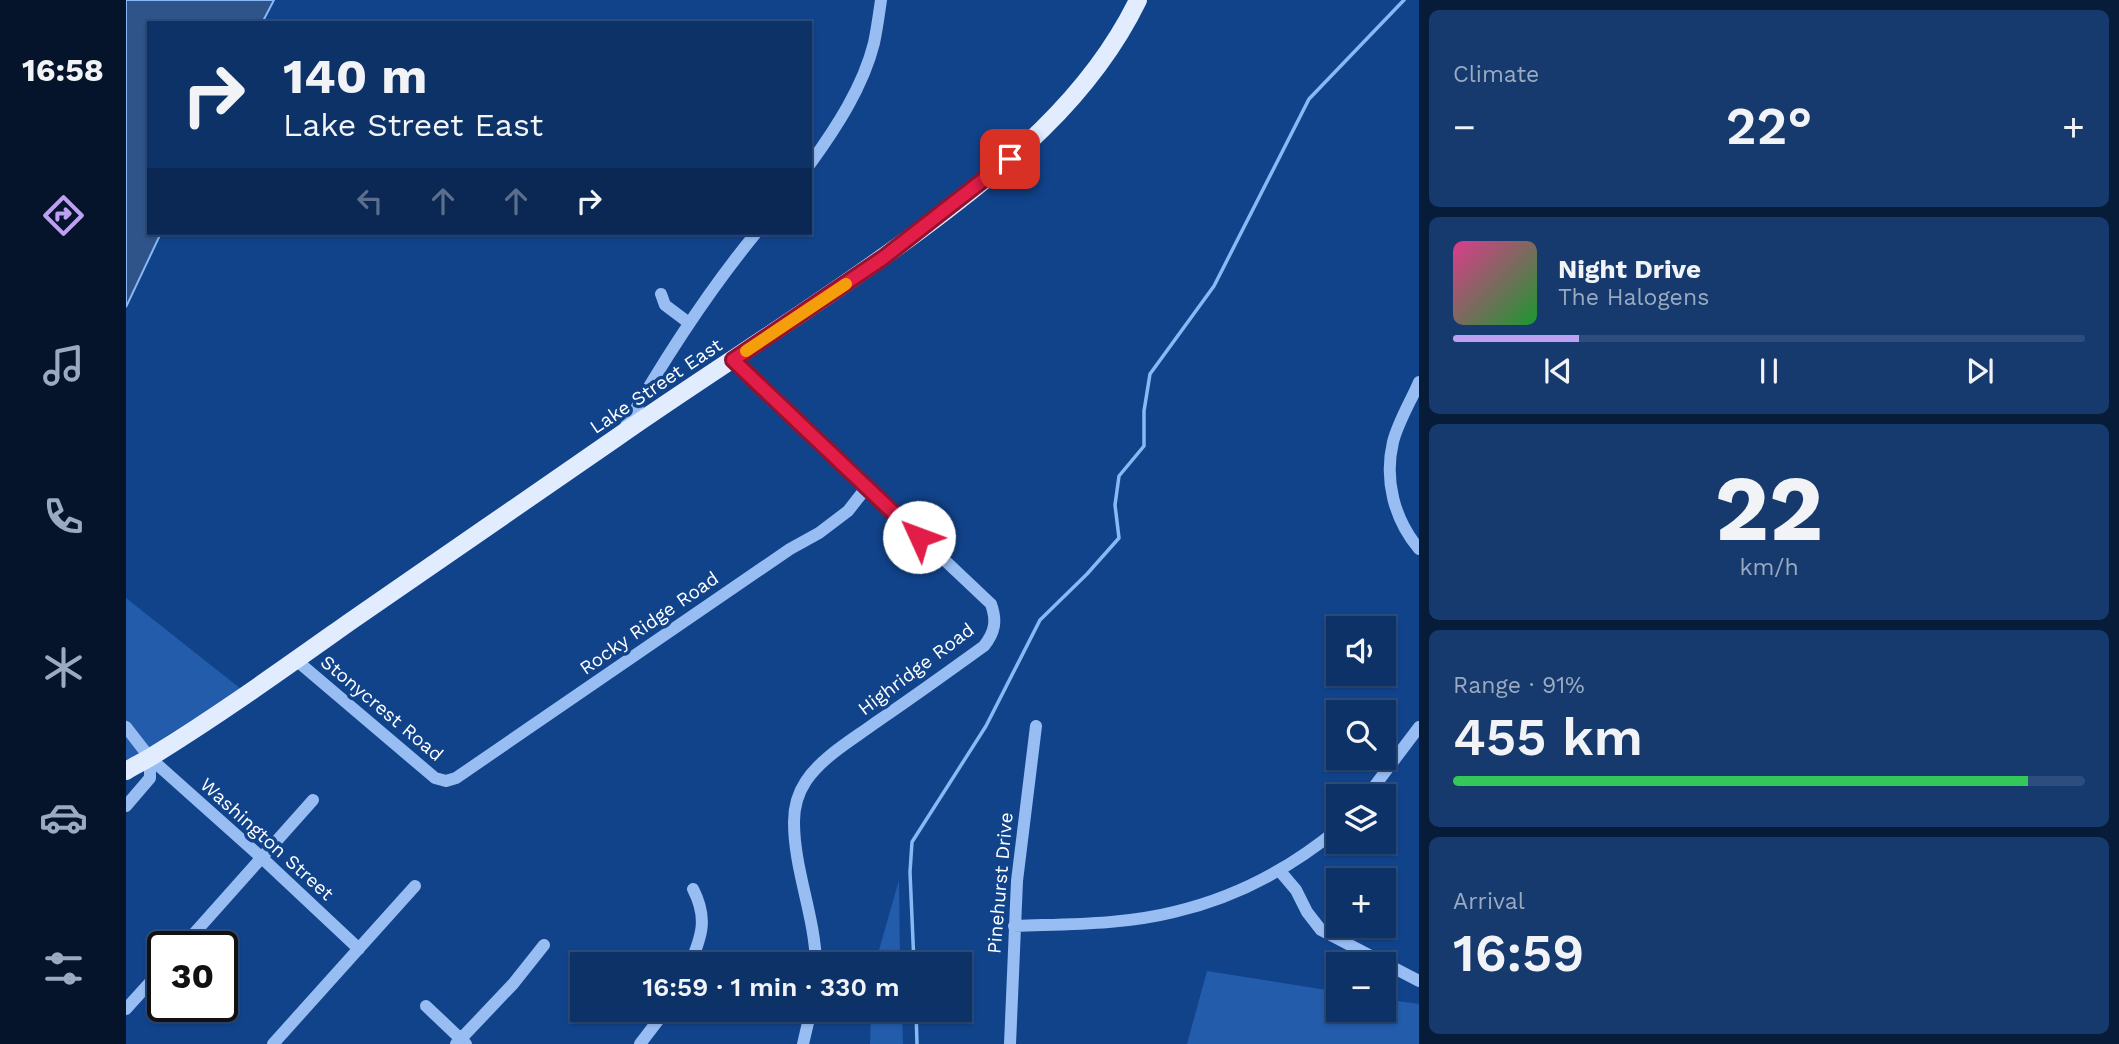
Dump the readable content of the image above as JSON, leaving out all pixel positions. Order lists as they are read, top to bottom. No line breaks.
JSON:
{"streets":{"main road":["Lake Street East"],"street":["Rocky Ridge Road","Highridge Road","Stonycrest Road","Washington Street","Pinehurst Drive"]},"crossings":[["Lake Street East","Highridge Road"],["Lake Street East","Stonycrest Road"],["Lake Street East","Washington Street"],["Rocky Ridge Road","Highridge Road"],["Rocky Ridge Road","Stonycrest Road"]],"page":{"tabs":"16:58","tile":["Climate",["22","km/h"],["Range · 91%","455 km"],["Arrival","16:59"]],"turn":["140 m","Lake Street East"],"heat":["−","22°","+"],"song":["Night Drive","The Halogens"],"map_buttons":["+","−"],"limit":"30","trip":"16:59 · 1 min · 330 m"}}
